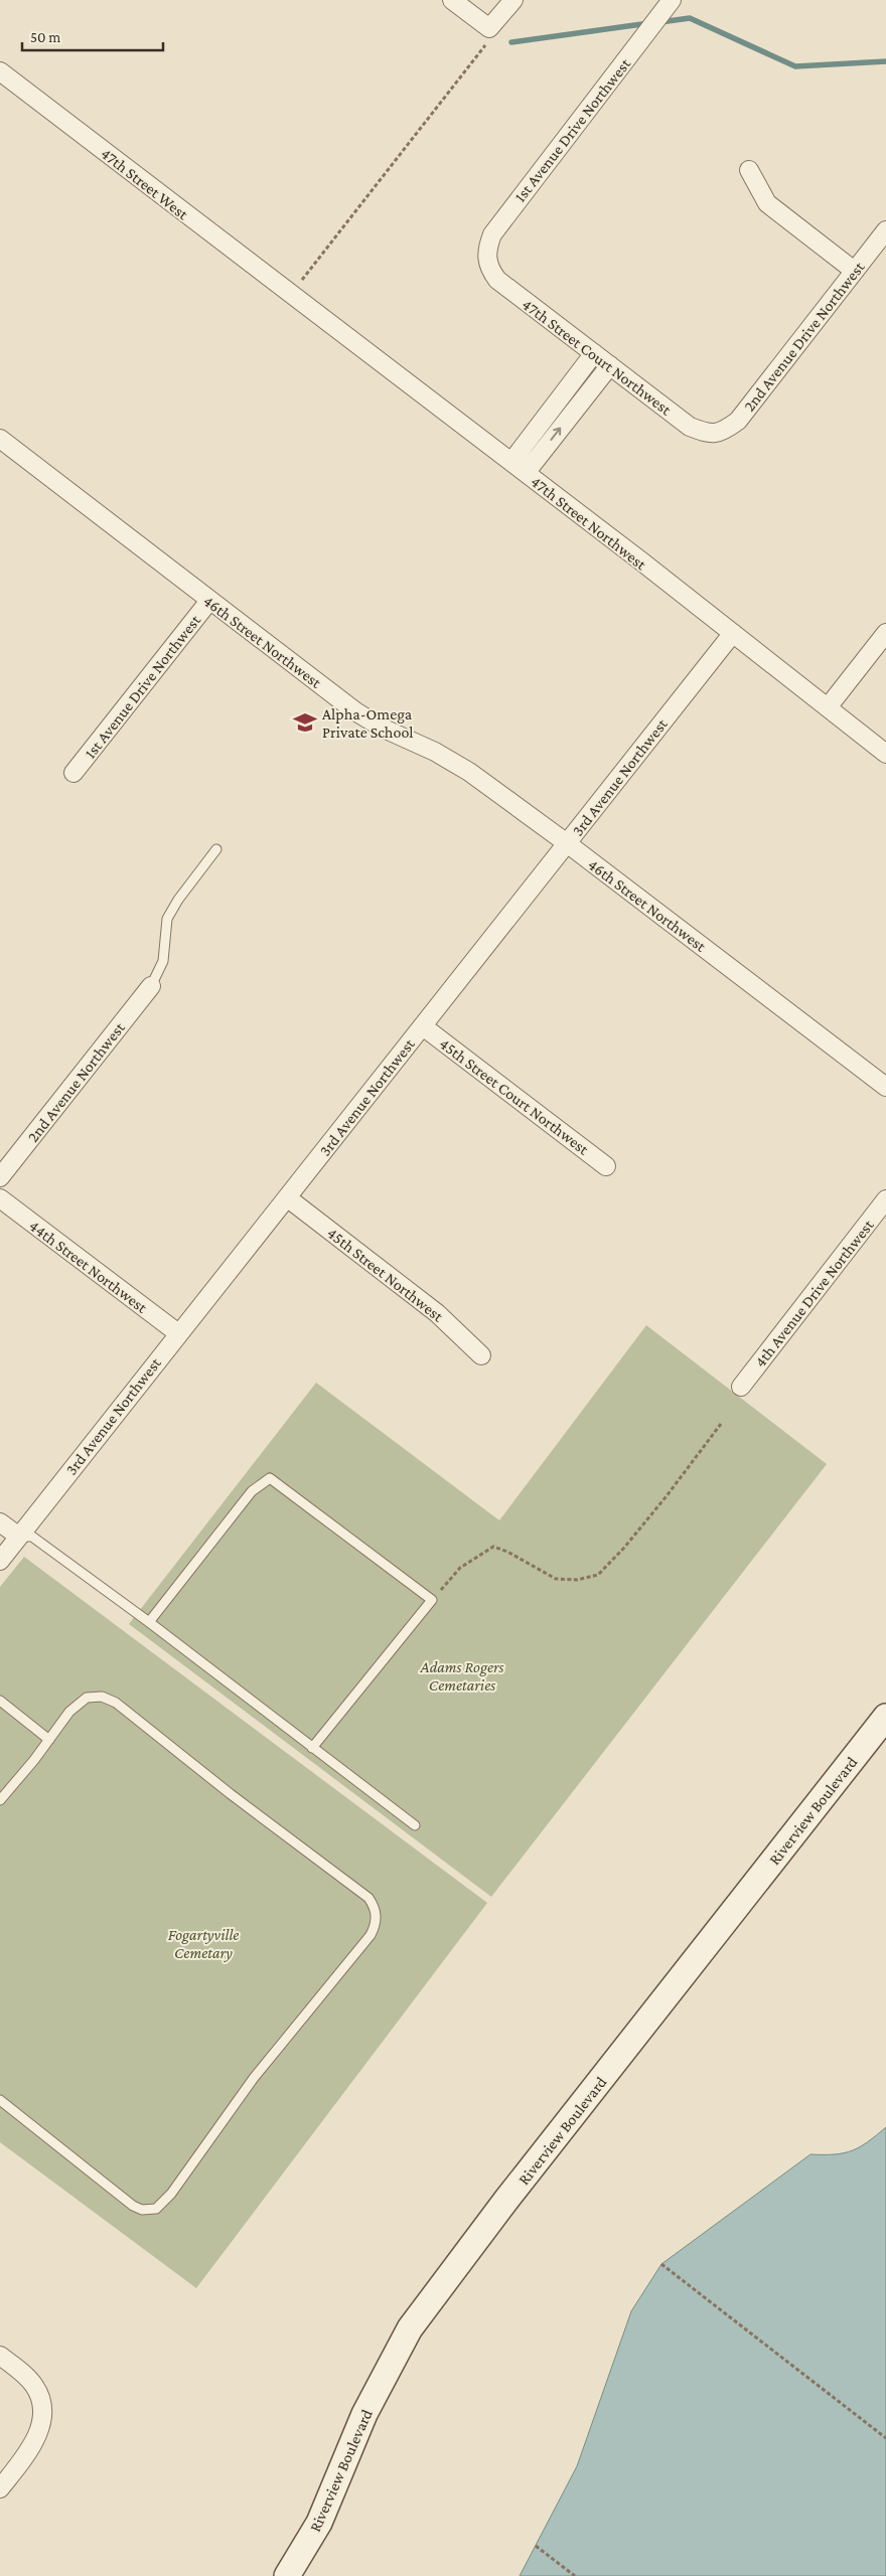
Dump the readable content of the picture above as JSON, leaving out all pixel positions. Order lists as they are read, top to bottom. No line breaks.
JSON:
{"streets":{"street":["1st Avenue Drive Northwest","47th Street West","2nd Avenue Drive Northwest","47th Street Court Northwest","47th Street Northwest","46th Street Northwest","3rd Avenue Northwest","2nd Avenue Northwest","45th Street Court Northwest","44th Street Northwest","45th Street Northwest","4th Avenue Drive Northwest","Riverview Boulevard"]},"crossings":[["1st Avenue Drive Northwest","47th Street Court Northwest"],["1st Avenue Drive Northwest","46th Street Northwest"],["47th Street West","47th Street Northwest"],["2nd Avenue Drive Northwest","47th Street Court Northwest"],["47th Street Northwest","3rd Avenue Northwest"],["46th Street Northwest","3rd Avenue Northwest"],["3rd Avenue Northwest","45th Street Court Northwest"],["3rd Avenue Northwest","44th Street Northwest"],["3rd Avenue Northwest","45th Street Northwest"]],"parks":["Adams Rogers Cemetaries","Fogartyville Cemetary"],"places":{"school or university":["Alpha-Omega Private School"]},"scale_bar":"50 m"}
